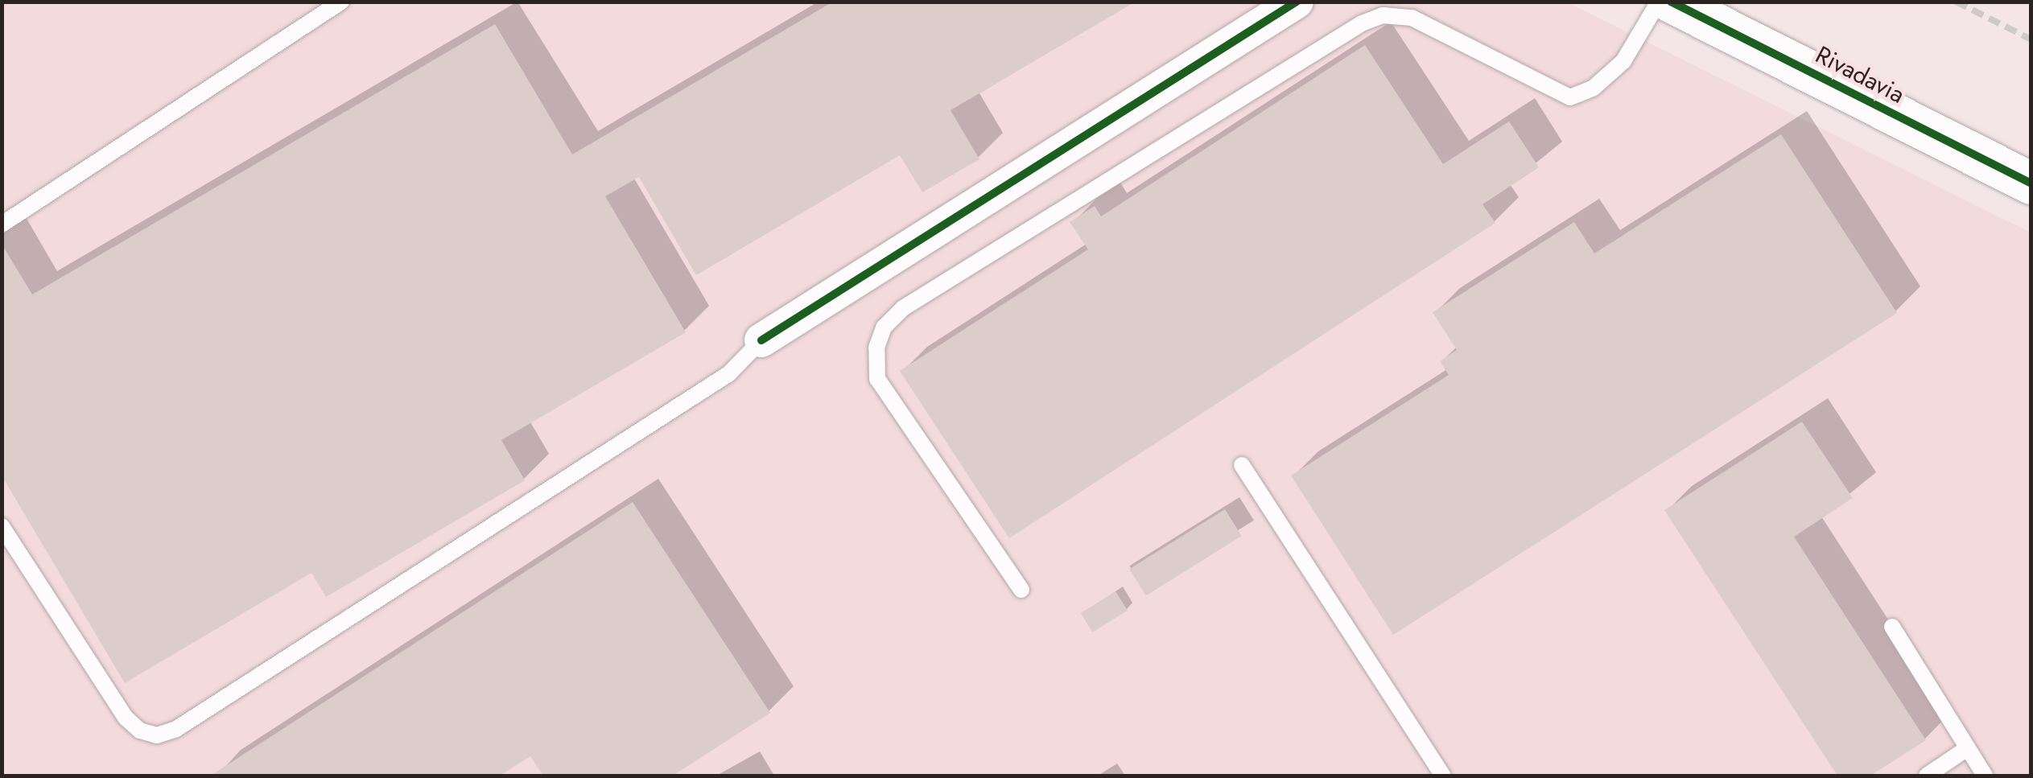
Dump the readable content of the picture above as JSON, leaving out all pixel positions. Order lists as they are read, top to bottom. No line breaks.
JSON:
{"streets":{"street":["Rivadavia"]}}
